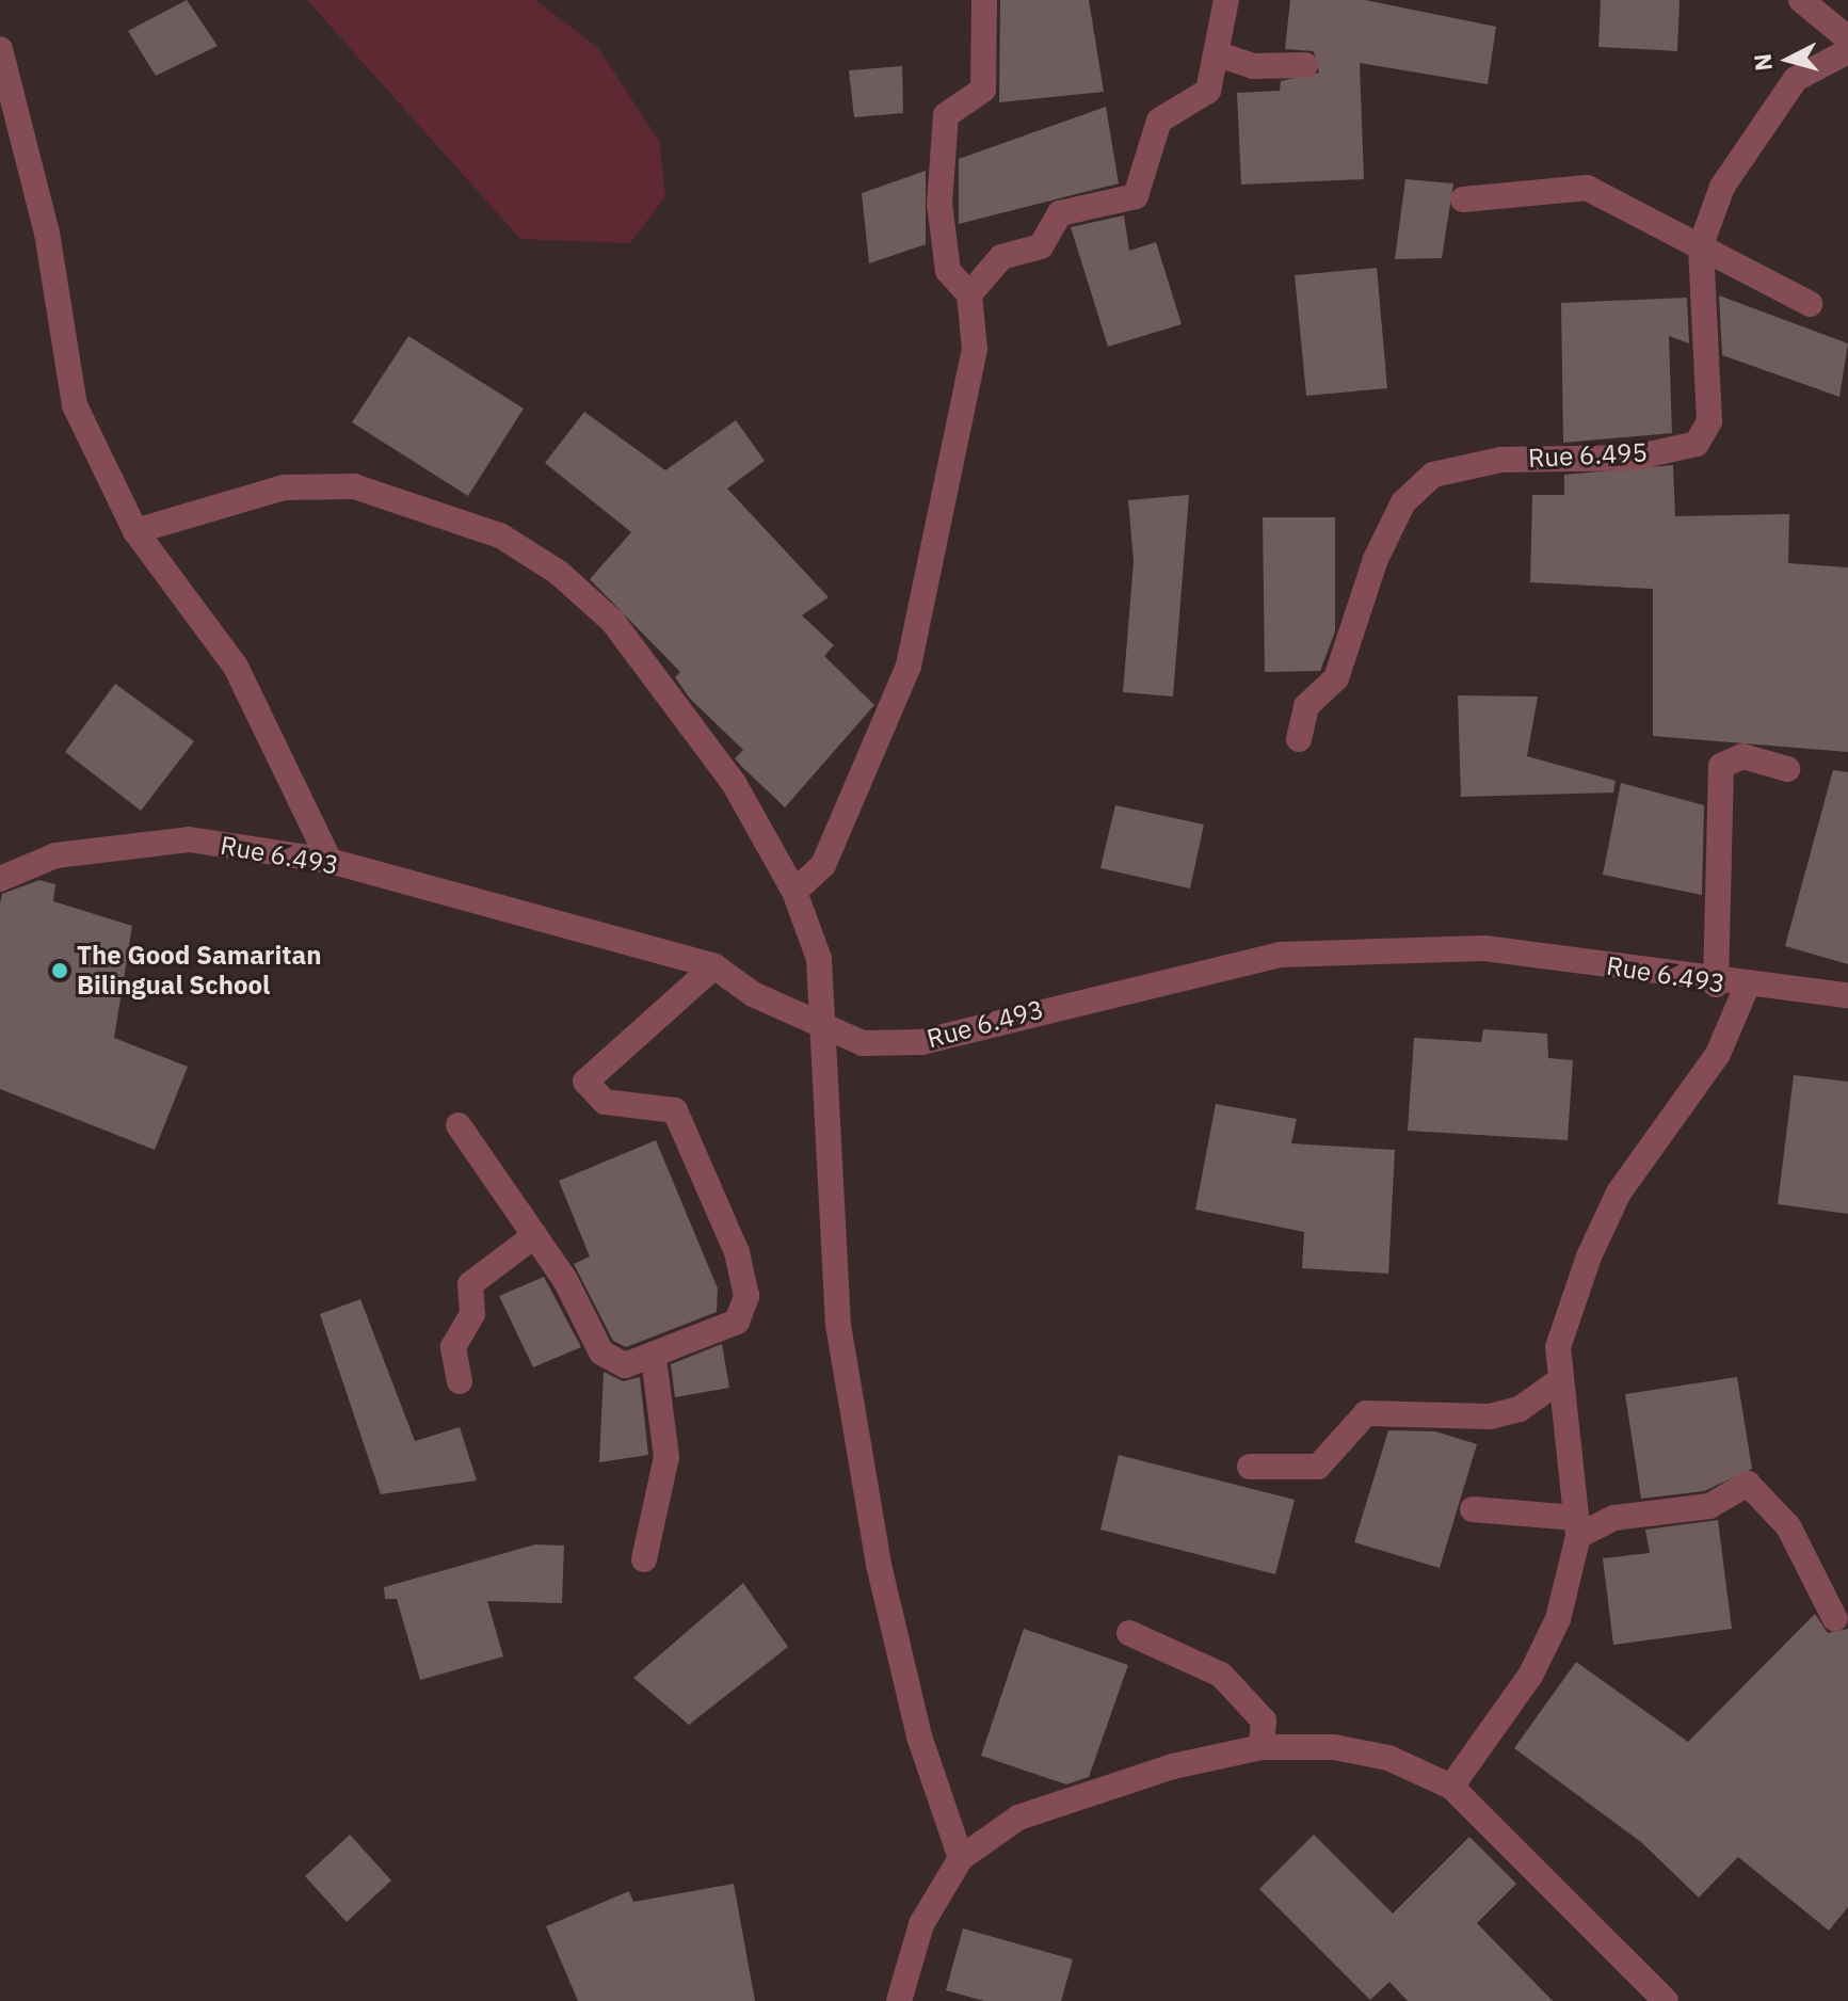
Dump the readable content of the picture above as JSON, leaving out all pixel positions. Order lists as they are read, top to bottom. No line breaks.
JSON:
{"streets":{"street":["Rue 6.495","Rue 6.493"]},"places":["The Good Samaritan Bilingual School"],"north":"left"}
